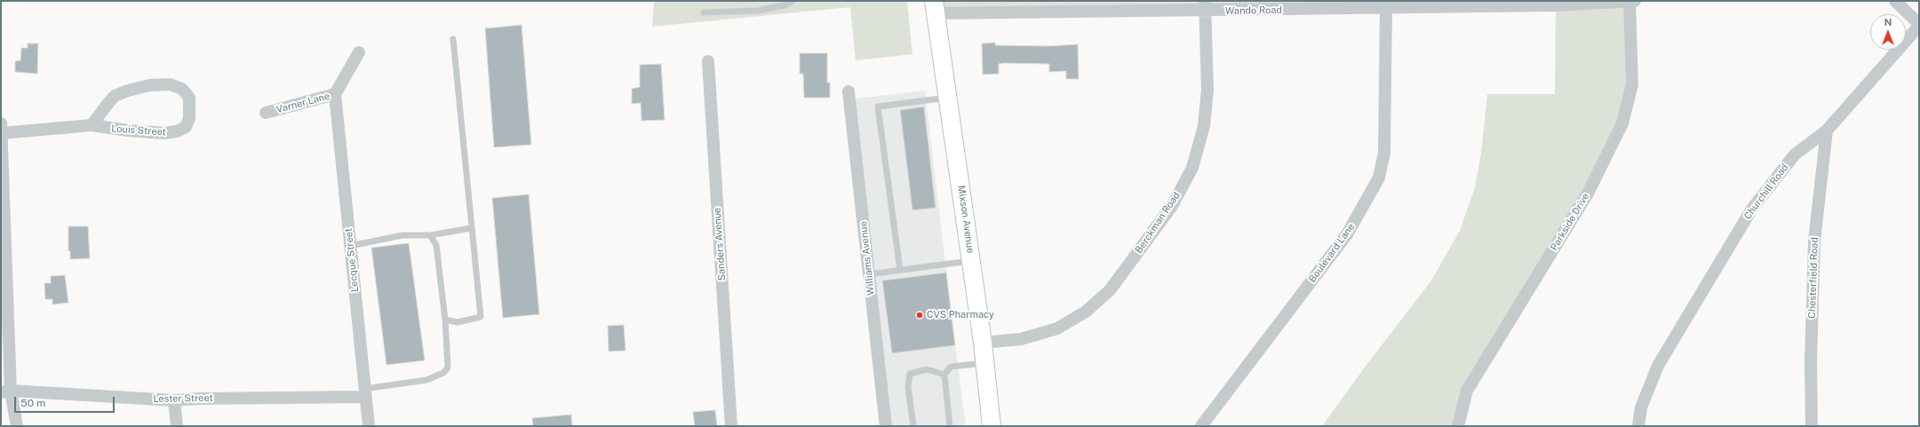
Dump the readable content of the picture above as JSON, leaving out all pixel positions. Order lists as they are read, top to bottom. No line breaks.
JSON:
{"streets":{"street":["Wando Road","Varner Lane","Louis Street","Churchill Road","Mixson Avenue","Parkside Drive","Berckman Road","Sanders Avenue","Boulevard Lane","Williams Avenue","Lecque Street","Chesterfield Road","Lester Street"]},"crossings":[["Wando Road","Mixson Avenue"],["Wando Road","Parkside Drive"],["Wando Road","Berckman Road"],["Wando Road","Boulevard Lane"],["Varner Lane","Lecque Street"],["Churchill Road","Chesterfield Road"],["Mixson Avenue","Berckman Road"],["Lecque Street","Lester Street"]],"places":["CVS Pharmacy"],"scale_bar":"50 m","north":"top"}
